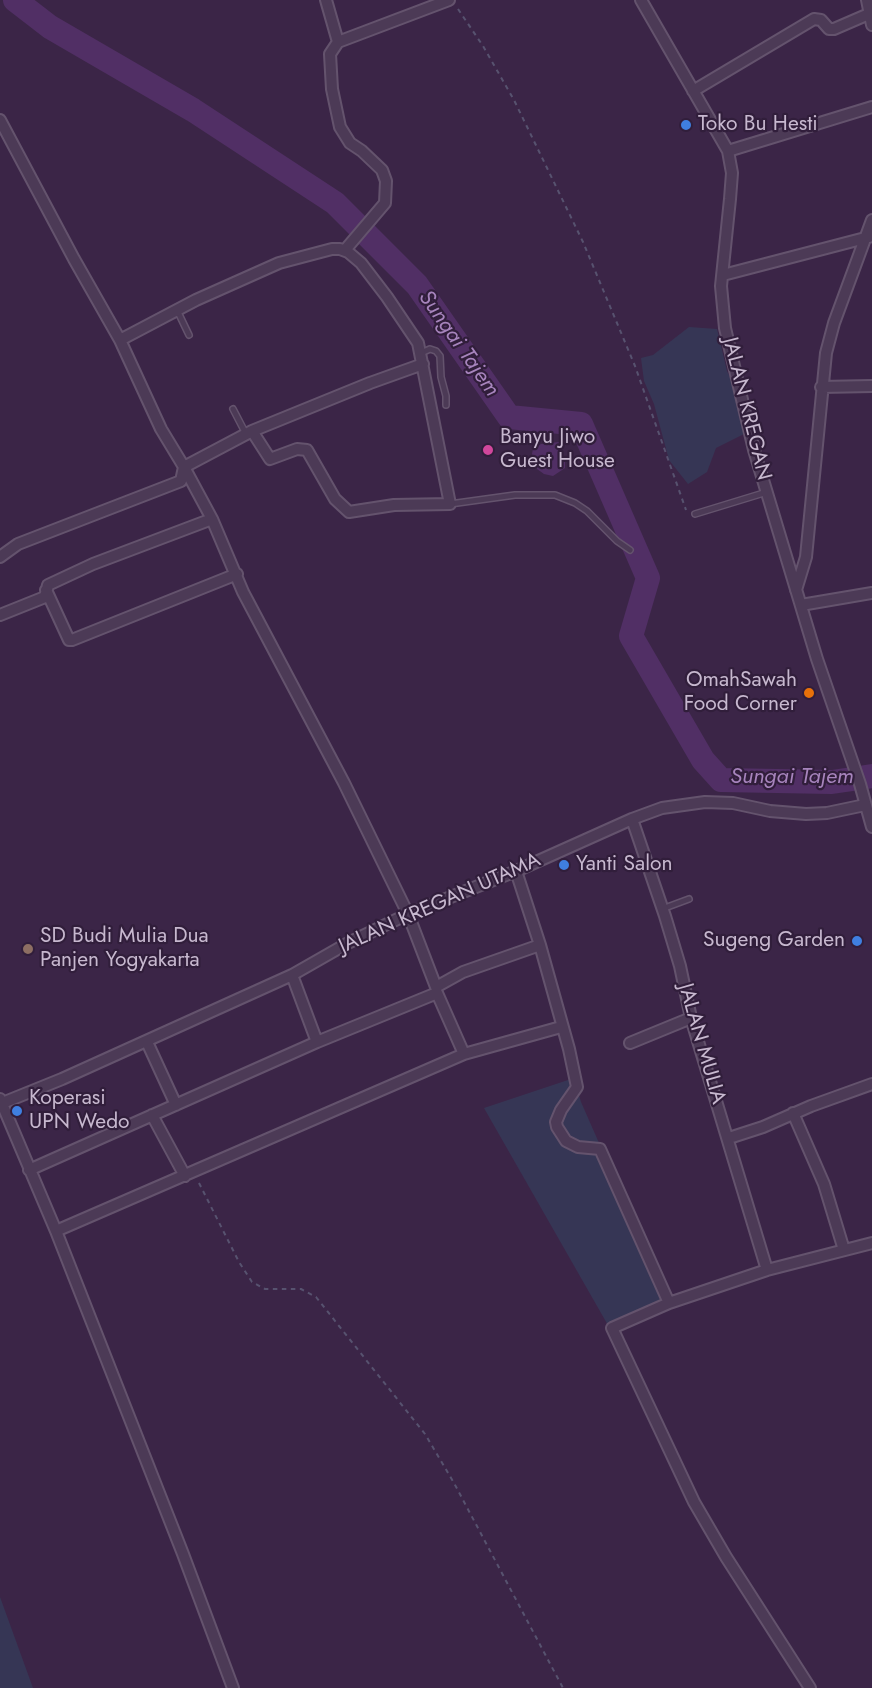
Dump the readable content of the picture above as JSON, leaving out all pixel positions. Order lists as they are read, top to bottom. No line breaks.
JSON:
{"streets":{"street":["JALAN KREGAN","JALAN KREGAN UTAMA","JALAN MULIA"]},"crossings":[["JALAN KREGAN","JALAN KREGAN UTAMA"],["JALAN KREGAN UTAMA","JALAN MULIA"]],"water":["Sungai Tajem"],"places":["Toko Bu Hesti","Banyu Jiwo Guest House","OmahSawah Food Corner","Yanti Salon","Sugeng Garden","SD Budi Mulia Dua Panjen Yogyakarta","Koperasi UPN Wedo"]}
